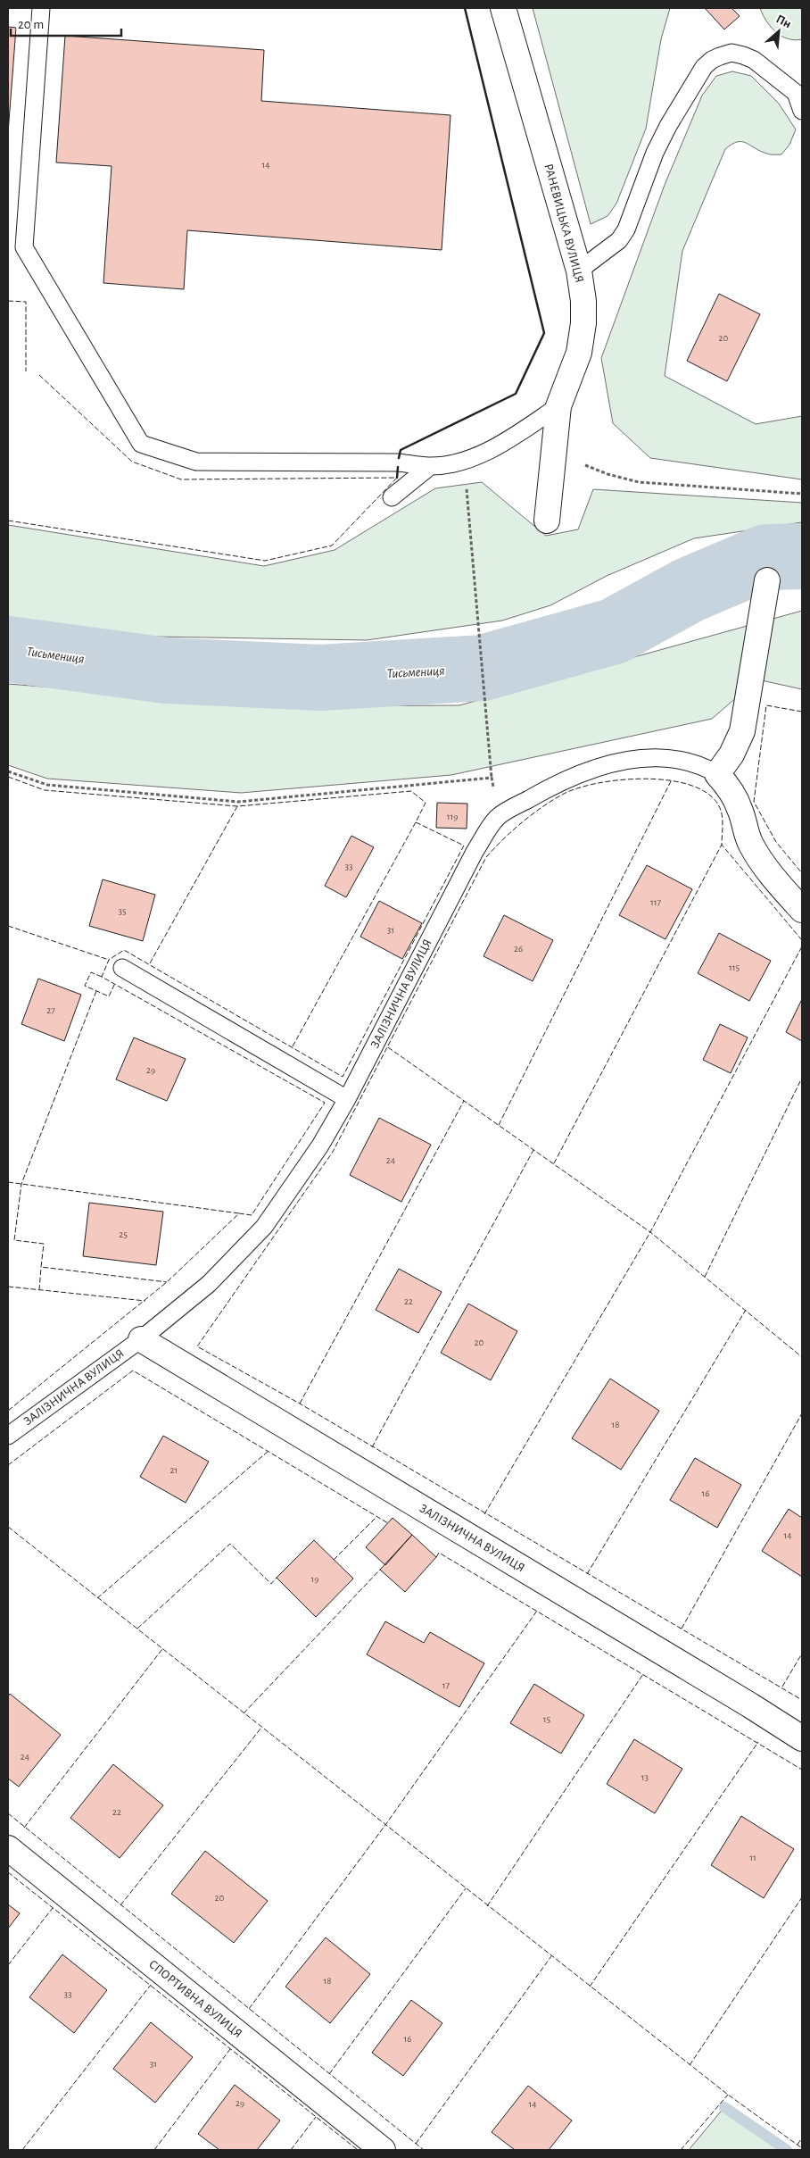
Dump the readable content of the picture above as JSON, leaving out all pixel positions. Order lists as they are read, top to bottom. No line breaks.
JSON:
{"streets":{"street":["РАНЕВИЦЬКА ВУЛИЦЯ","ЗАЛІЗНИЧНА ВУЛИЦЯ","СПОРТИВНА ВУЛИЦЯ"]},"water":["Тисьмениця"],"house_numbers":["14","20","119","33","117","35","31","26","115","27","29","24","25","22","20","18","21","16","14","19","17","15","24","13","22","11","20","18","33","16","31","29","14"],"scale_bar":"20 m","north":"top right"}
